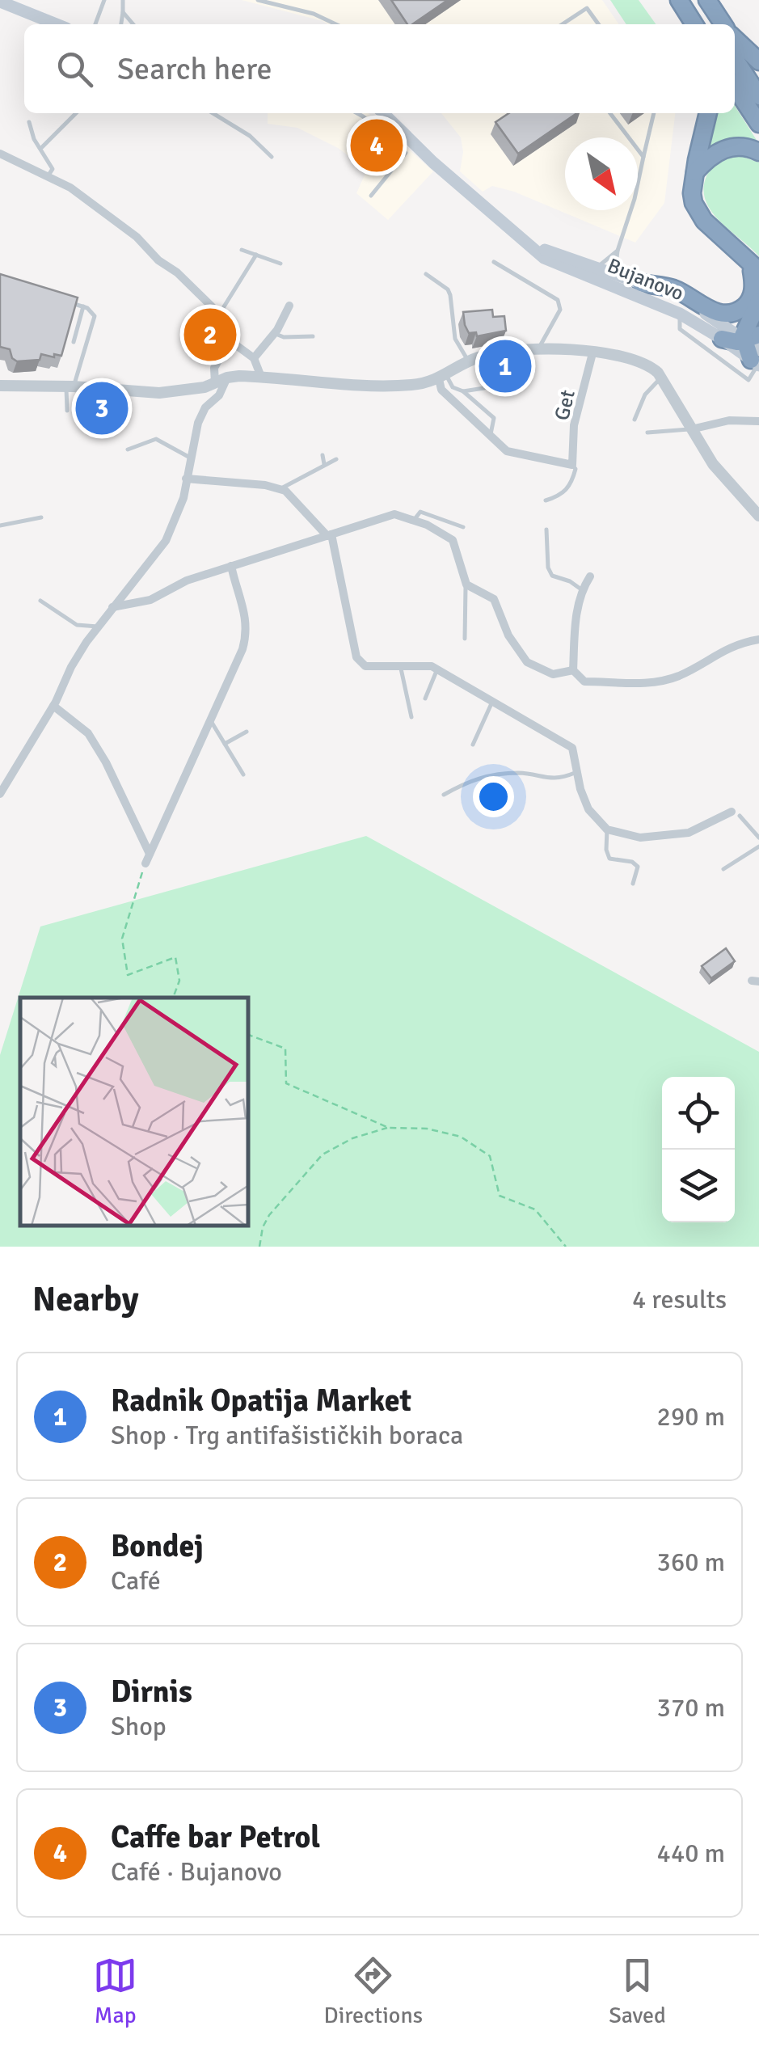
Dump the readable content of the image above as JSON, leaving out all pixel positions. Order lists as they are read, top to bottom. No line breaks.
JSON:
{"streets":{"main road":["Bujanovo"],"street":["Get"]},"north":"bottom right","page":{"search":"Search here","pins":["4","2","1","3"],"heading":["Nearby","4 results"],"list":[{"mark":"1","name":"Radnik Opatija Market","note":"Shop · Trg antifašističkih boraca","value":"290 m"},{"mark":"2","name":"Bondej","note":"Café","value":"360 m"},{"mark":"3","name":"Dirnis","note":"Shop","value":"370 m"},{"mark":"4","name":"Caffe bar Petrol","note":"Café · Bujanovo","value":"440 m"}],"nav":["Map","Directions","Saved"]}}
